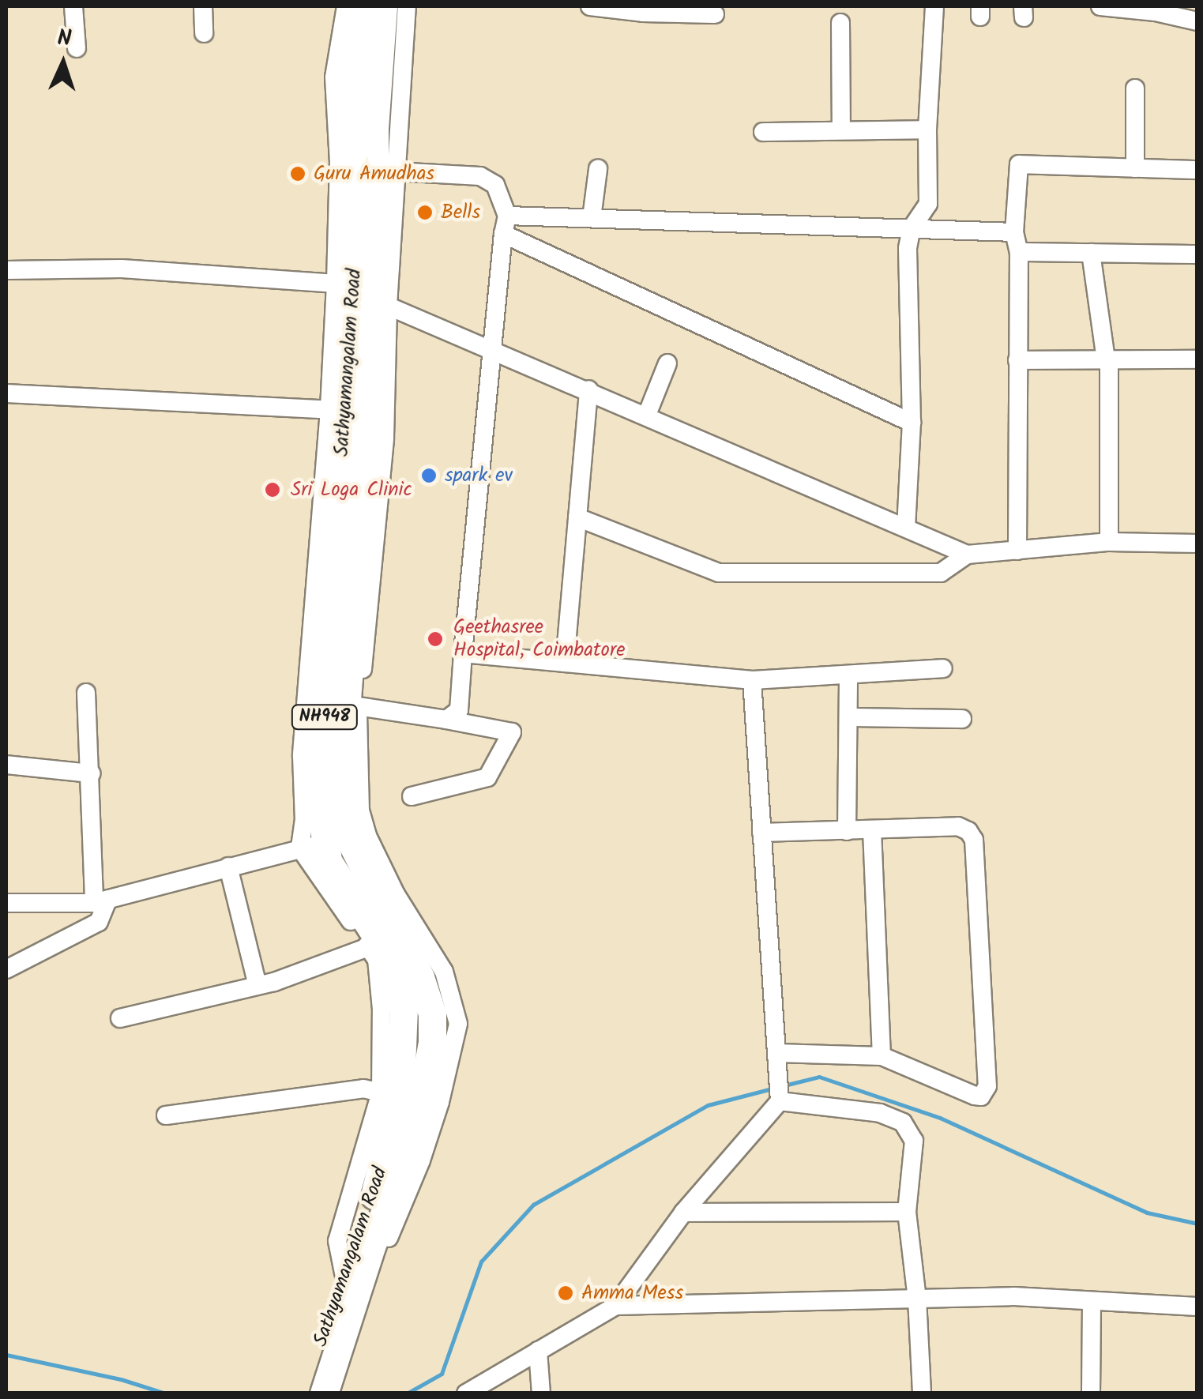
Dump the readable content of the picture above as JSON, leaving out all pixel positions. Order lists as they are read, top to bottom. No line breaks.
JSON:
{"streets":{"highway":["Sathyamangalam Road","NH948"]},"crossings":[["Sathyamangalam Road","NH948"]],"places":["Guru Amudhas","Bells","spark ev","Sri Loga Clinic","Geethasree Hospital, Coimbatore","Amma Mess"],"north":"top"}
